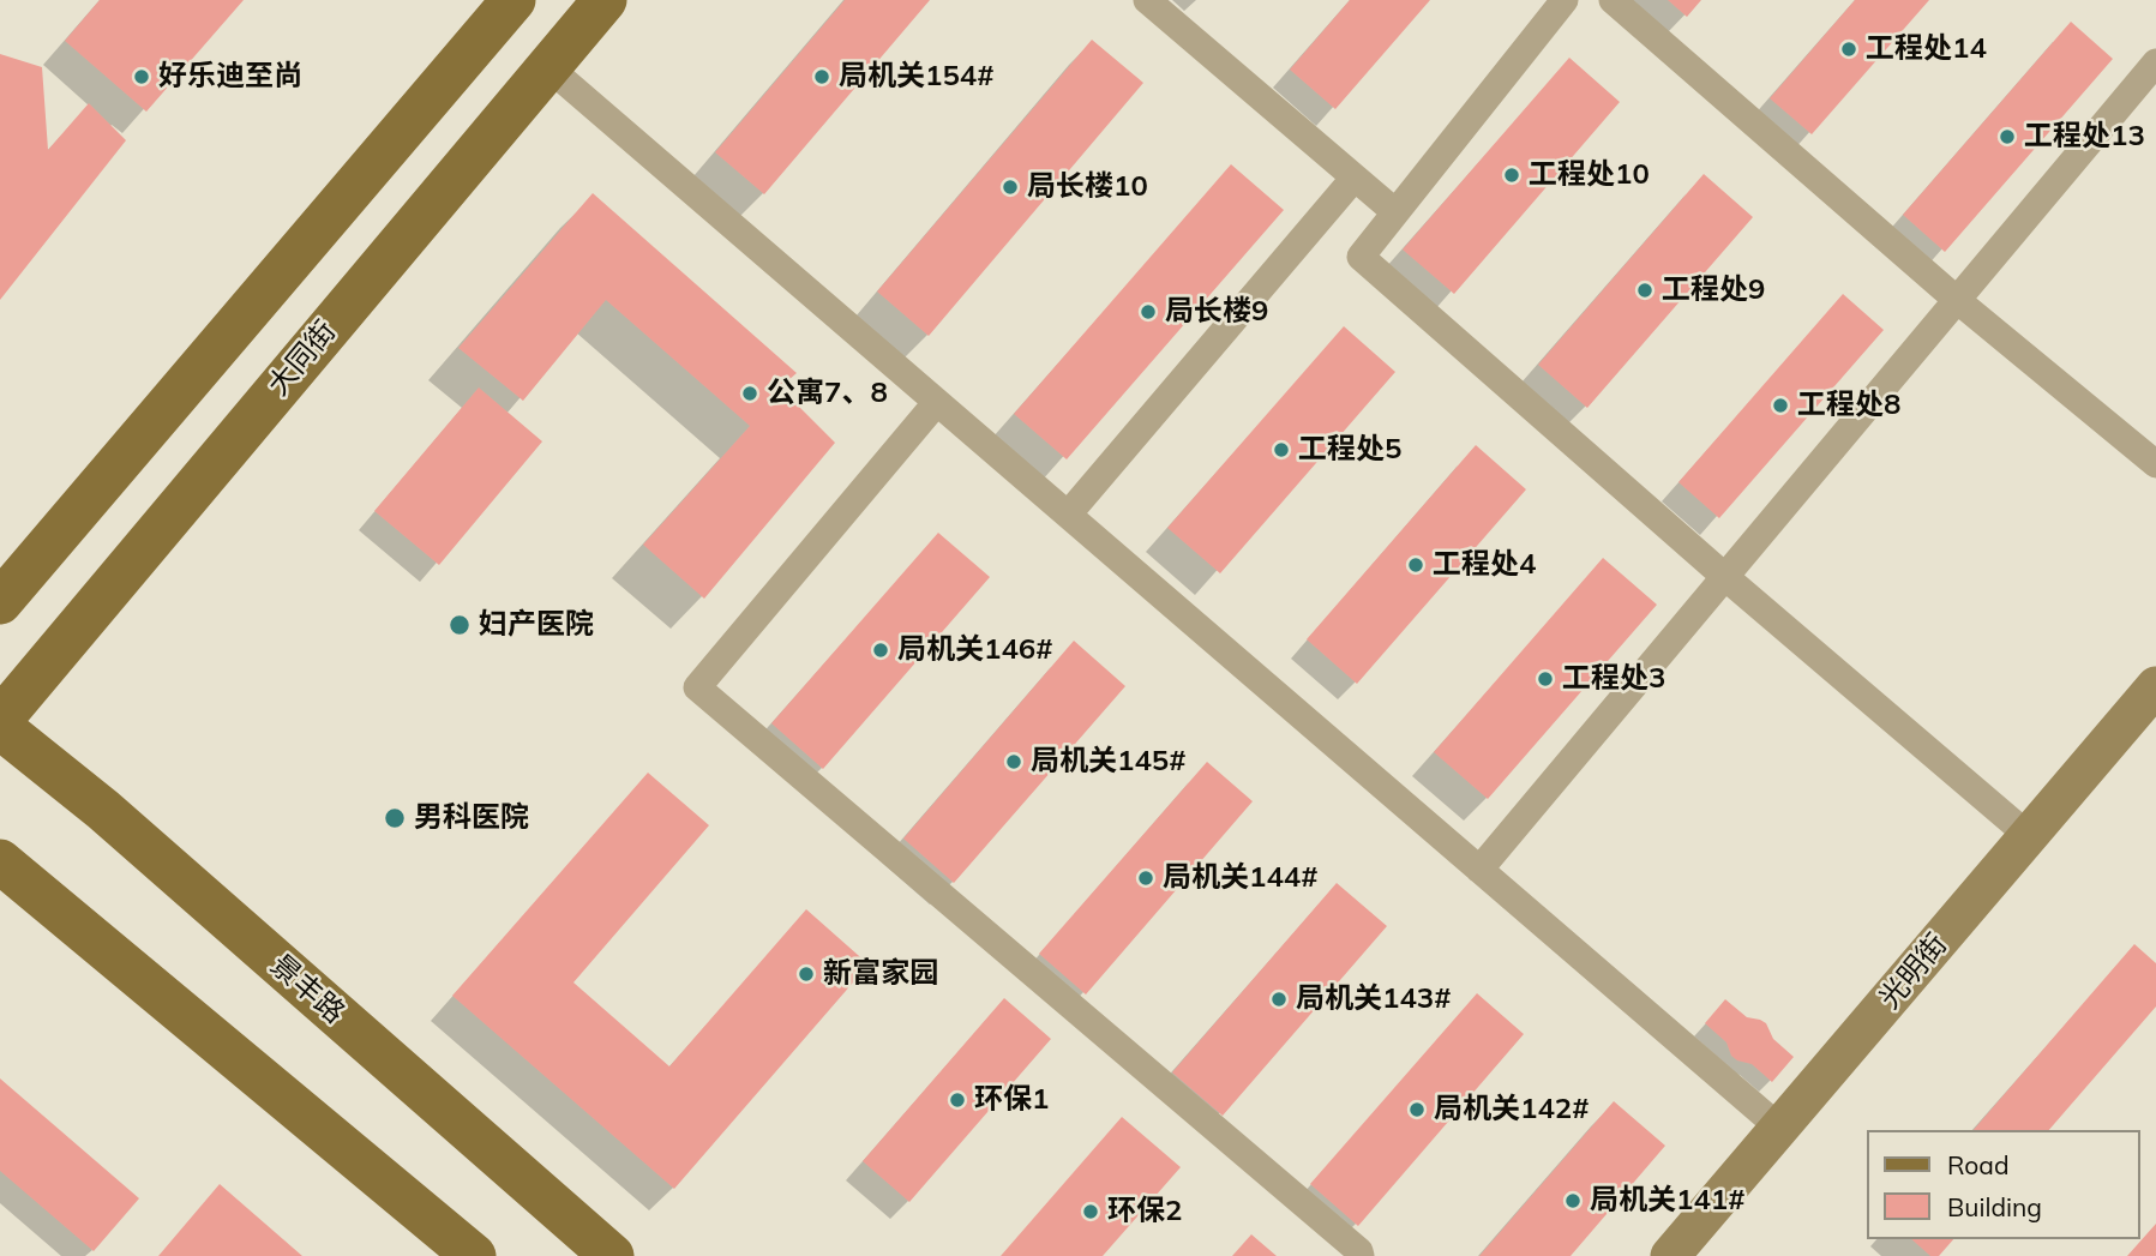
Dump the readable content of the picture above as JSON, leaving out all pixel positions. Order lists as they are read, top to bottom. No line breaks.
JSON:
{"streets":{"main road":["大同街","光明街","景丰路"]},"places":["工程处14","好乐迪至尚","局机关154#","工程处13","工程处10","局长楼10","工程处9","局长楼9","公寓7、8","工程处8","工程处5","工程处4","妇产医院","局机关146#","工程处3","局机关145#","男科医院","局机关144#","新富家园","局机关143#","环保1","局机关142#","局机关141#","环保2"],"legend":["Road","Building"]}
